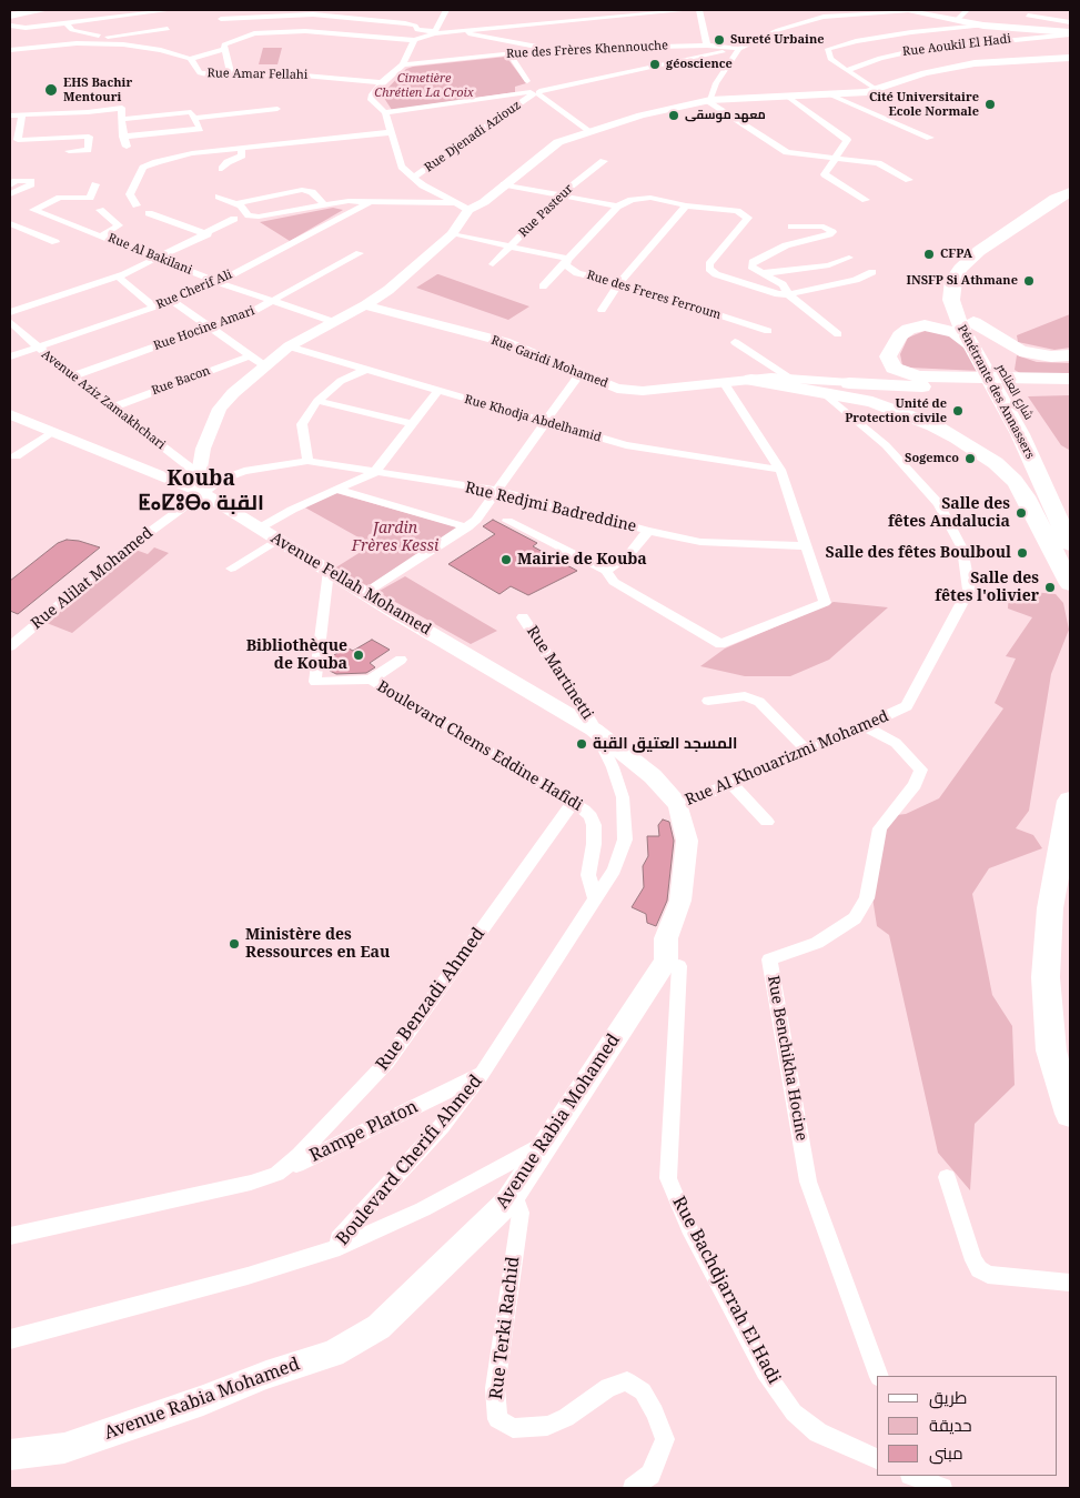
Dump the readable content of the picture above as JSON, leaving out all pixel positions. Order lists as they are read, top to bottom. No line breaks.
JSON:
{"streets":{"highway":["Pénétrante des Annassers","شارع العناصر"],"main road":["Rue Garidi Mohamed","Avenue Fellah Mohamed","Avenue Rabia Mohamed"],"street":["Rue Aoukil El Hadi","Rue des Frères Khennouche","Rue Amar Fellahi","Rue Djenadi Aziouz","Rue Pasteur","Rue Al Bakilani","Rue Cherif Ali","Rue des Freres Ferroum","Rue Hocine Amari","Rue Bacon","Avenue Aziz Zamakhchari","Rue Khodja Abdelhamid","Rue Redjmi Badreddine","Rue Alilat Mohamed","Rue Martinetti","Boulevard Chems Eddine Hafidi","Rue Al Khouarizmi Mohamed","Rue Benzadi Ahmed","Rue Benchikha Hocine","Rampe Platon","Boulevard Cherifi Ahmed","Rue Bachdjarrah El Hadi","Rue Terki Rachid"]},"crossings":[["Rue Al Bakilani","Rue Cherif Ali"],["Rue Al Bakilani","Rue Hocine Amari"],["Rue Cherif Ali","Avenue Aziz Zamakhchari"],["Rue Hocine Amari","Avenue Aziz Zamakhchari"],["Rue Bacon","Avenue Aziz Zamakhchari"],["Avenue Aziz Zamakhchari","Rue Redjmi Badreddine"],["Avenue Aziz Zamakhchari","Rue Alilat Mohamed"],["Avenue Aziz Zamakhchari","Avenue Fellah Mohamed"],["Rue Redjmi Badreddine","Rue Alilat Mohamed"],["Rue Redjmi Badreddine","Avenue Fellah Mohamed"],["Rue Alilat Mohamed","Avenue Fellah Mohamed"],["Avenue Fellah Mohamed","Rue Martinetti"],["Avenue Fellah Mohamed","Boulevard Chems Eddine Hafidi"],["Avenue Fellah Mohamed","Avenue Rabia Mohamed"],["Rue Martinetti","Boulevard Chems Eddine Hafidi"],["Rue Martinetti","Avenue Rabia Mohamed"],["Rue Martinetti","Boulevard Cherifi Ahmed"],["Boulevard Chems Eddine Hafidi","Rue Benzadi Ahmed"],["Boulevard Chems Eddine Hafidi","Boulevard Cherifi Ahmed"],["Rue Al Khouarizmi Mohamed","Rue Benchikha Hocine"],["Rue Al Khouarizmi Mohamed","Avenue Rabia Mohamed"],["Rue Benzadi Ahmed","Rampe Platon"],["Avenue Rabia Mohamed","Rue Terki Rachid"],["Rampe Platon","Boulevard Cherifi Ahmed"]],"districts":["Kouba ⵟⴰⵇⵓⴱⴰ القبة"],"parks":["Cimetière Chrétien La Croix","Jardin Frères Kessi"],"places":["Sureté Urbaine","géoscience","EHS Bachir Mentouri","Cité Universitaire Ecole Normale","معهد موسقى","CFPA","INSFP Si Athmane","Unité de Protection civile","Sogemco","Salle des fêtes Andalucia","Salle des fêtes Boulboul","Mairie de Kouba","Salle des fêtes l'olivier","Bibliothèque de Kouba","المسجد العتيق القبة","Ministère des Ressources en Eau"],"legend":["طريق","حديقة","مبنى"]}
